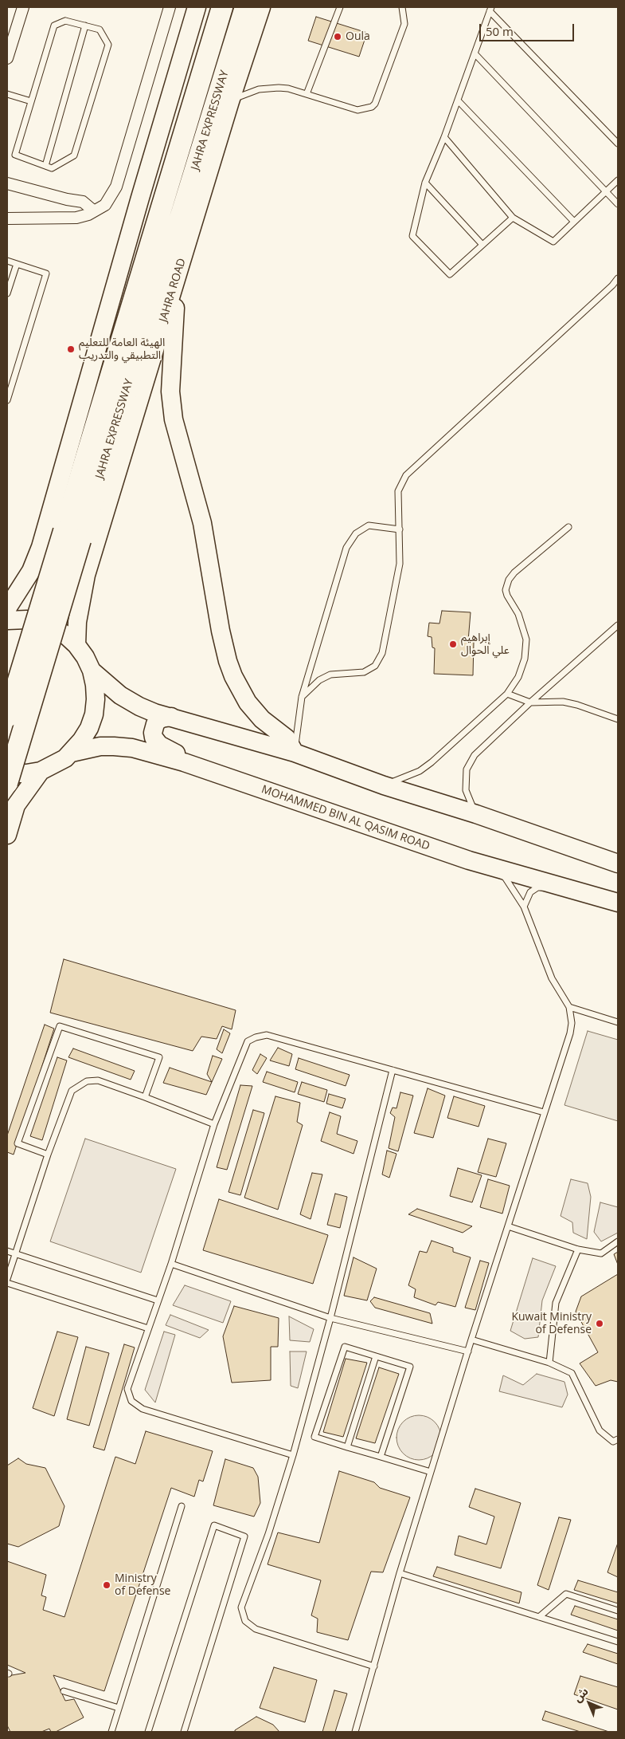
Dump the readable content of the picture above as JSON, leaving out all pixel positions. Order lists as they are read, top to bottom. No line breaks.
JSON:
{"streets":{"highway":["JAHRA EXPRESSWAY"],"main road":["JAHRA ROAD","MOHAMMED BIN AL QASIM ROAD"]},"places":["Oula","الهيئة العامة للتعليم التطبيقي والتدريب","إبراهيم علي الحوال","Kuwait Ministry of Defense","Ministry of Defense"],"scale_bar":"50 m","north":"top left"}
